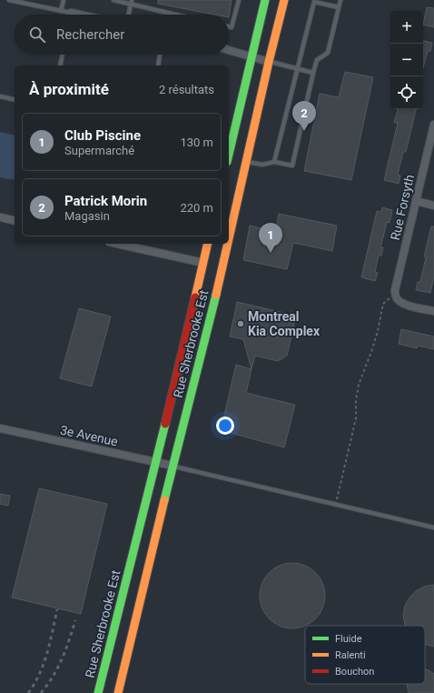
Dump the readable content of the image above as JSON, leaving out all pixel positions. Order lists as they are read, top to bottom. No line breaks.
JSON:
{"streets":{"main road":["Rue Sherbrooke Est"],"street":["Rue Forsyth","3e Avenue"]},"crossings":[["Rue Sherbrooke Est","3e Avenue"]],"places":["Montreal Kia Complex"],"legend":["Fluide","Ralenti","Bouchon"],"page":{"map_buttons":["+","−"],"search":"Rechercher","heading":["À proximité","2 résultats"],"pins":["2","1"],"list":[{"mark":"1","name":"Club Piscine","note":"Supermarché","value":"130 m"},{"mark":"2","name":"Patrick Morin","note":"Magasin","value":"220 m"}]}}
